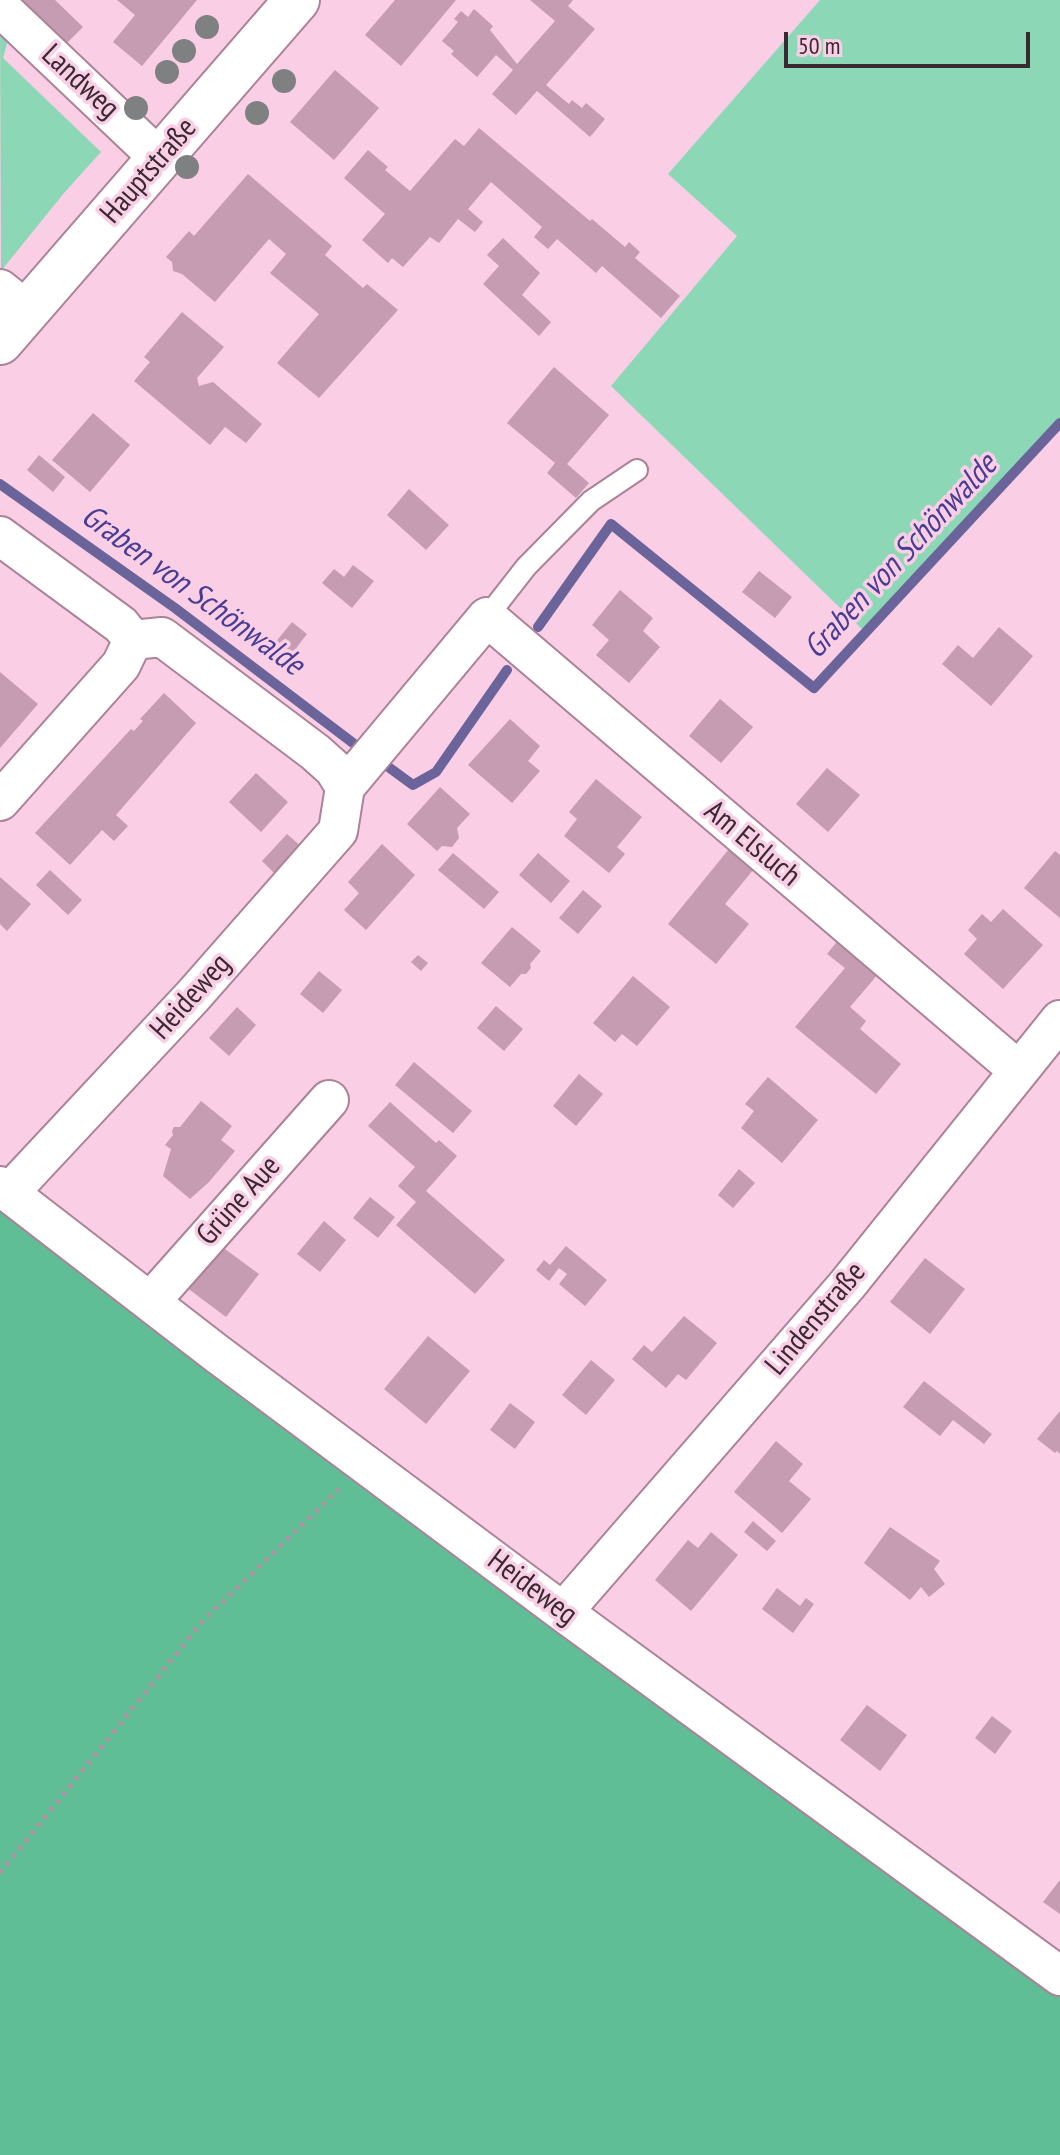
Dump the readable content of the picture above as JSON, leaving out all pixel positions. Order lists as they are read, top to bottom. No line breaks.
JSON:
{"streets":{"main road":["Hauptstraße"],"street":["Landweg","Am Elsluch","Heideweg","Grüne Aue","Lindenstraße"]},"crossings":[["Landweg","Hauptstraße"],["Am Elsluch","Lindenstraße"],["Heideweg","Grüne Aue"],["Heideweg","Lindenstraße"]],"water":["Graben von Schönwalde"],"scale_bar":"50 m"}
